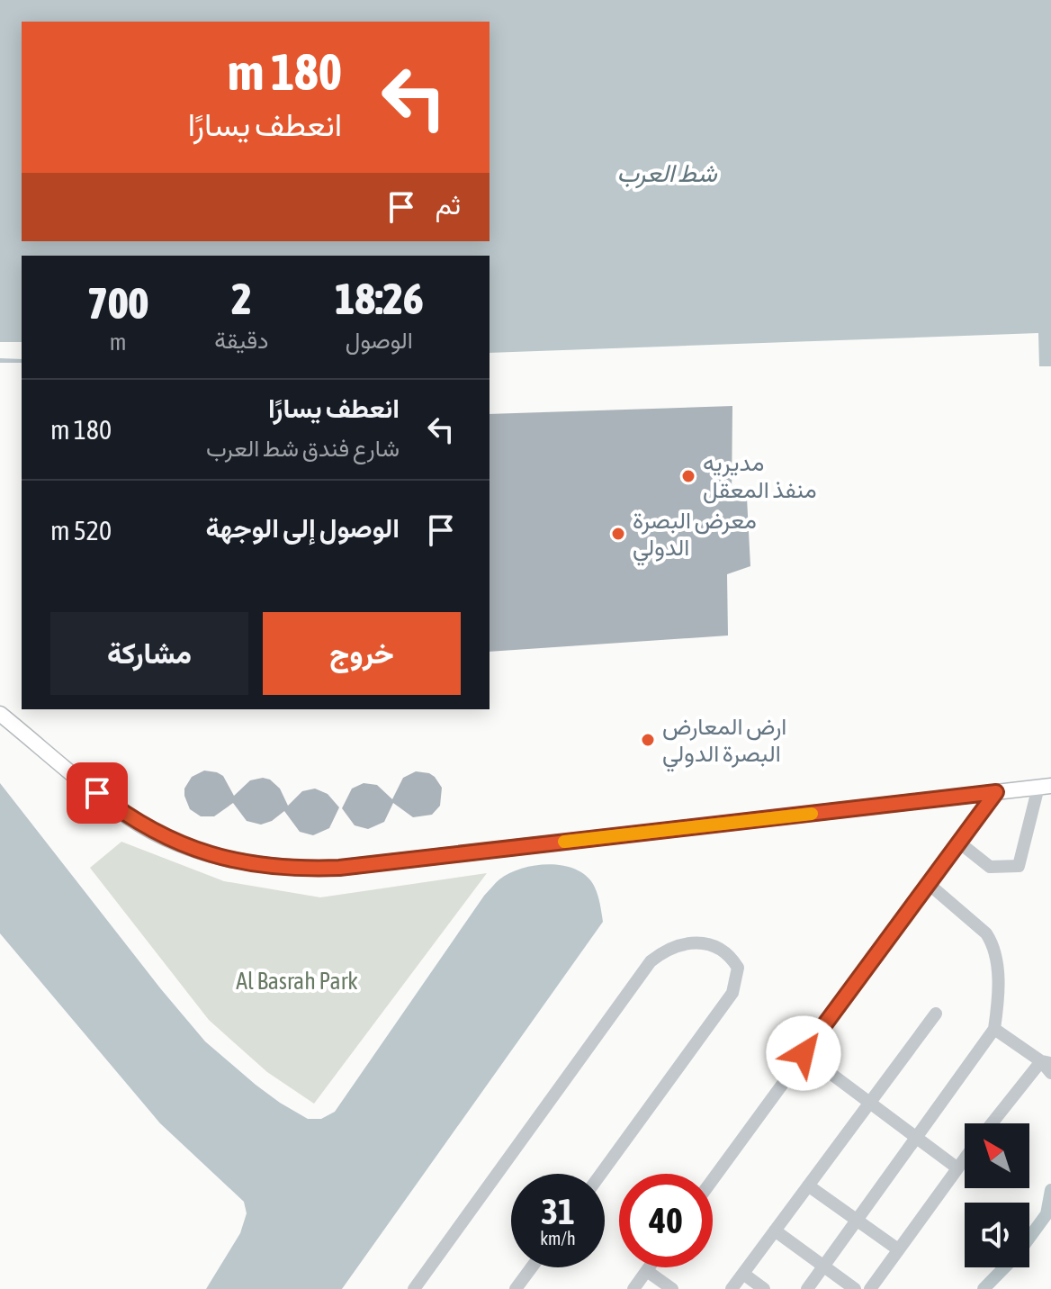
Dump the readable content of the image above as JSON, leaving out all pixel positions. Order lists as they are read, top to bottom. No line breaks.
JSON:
{"water":["شط العرب"],"parks":["Al Basrah Park"],"places":["مديريه منفذ المعقل","معرض البصرة الدولي","ارض المعارض البصرة الدولي"],"north":"top left","page":{"turn":["180 m","انعطف يسارًا"],"then":"ثم","eta":["18:26","الوصول","2","دقيقة","700","m"],"list":[{"name":"انعطف يسارًا","note":"شارع فندق شط العرب","value":"180 m"},{"name":"الوصول إلى الوجهة","value":"520 m"}],"buttons":["خروج","مشاركة"],"speed":"31 km/h","limit":"40"}}
